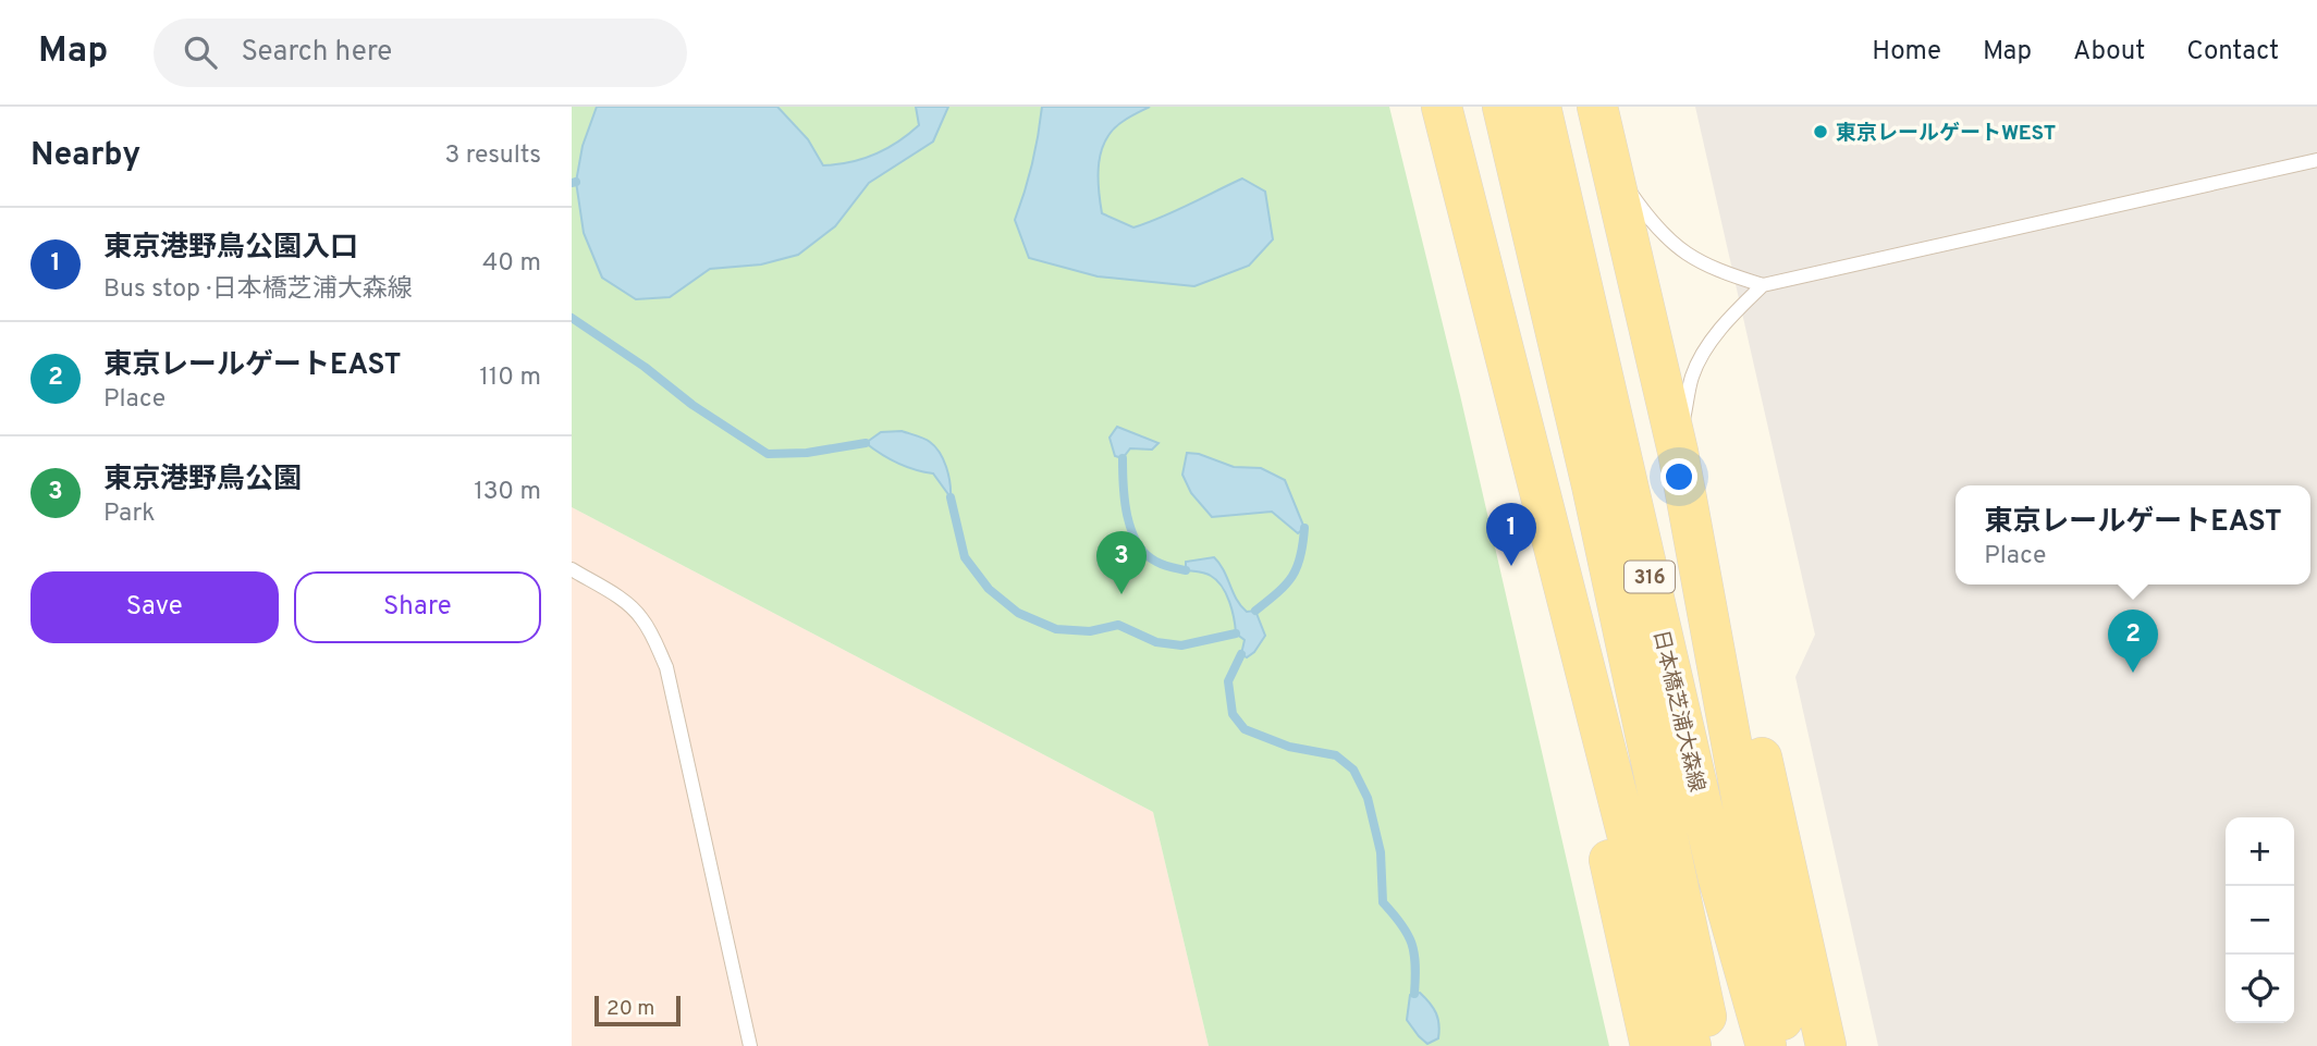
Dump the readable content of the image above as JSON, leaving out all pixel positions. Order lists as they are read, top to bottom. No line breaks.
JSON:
{"streets":{"main road":["316","日本橋芝浦大森線"]},"places":["東京レールゲートWEST"],"scale_bar":"20 m","page":{"header":"Map","search":"Search here","nav":["Home","Map","About","Contact"],"heading":["Nearby","3 results"],"list":[{"mark":"1","name":"東京港野鳥公園入口","note":"Bus stop · 日本橋芝浦大森線","value":"40 m"},{"mark":"2","name":"東京レールゲートEAST","note":"Place","value":"110 m"},{"mark":"3","name":"東京港野鳥公園","note":"Park","value":"130 m"}],"popup":["東京レールゲートEAST","Place"],"pins":["1","3","2"],"buttons":["Save","Share"],"map_buttons":["+","−"],"scale":"20 m"}}
